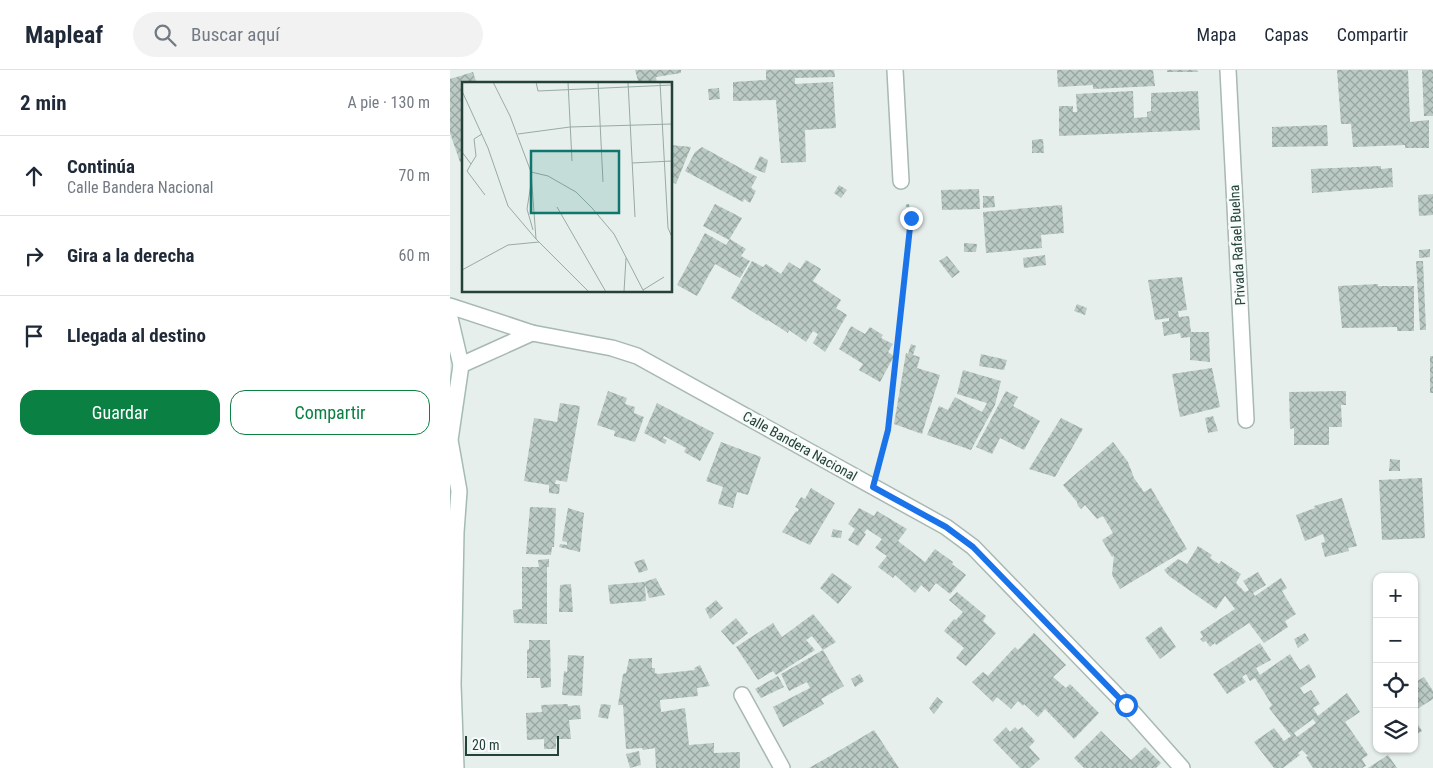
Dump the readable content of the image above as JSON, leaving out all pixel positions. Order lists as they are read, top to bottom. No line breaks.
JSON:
{"streets":{"street":["Privada Rafael Buelna","Calle Bandera Nacional"]},"scale_bar":"20 m","page":{"header":"Mapleaf","search":"Buscar aquí","nav":["Mapa","Capas","Compartir"],"heading":["2 min","A pie · 130 m"],"list":[["Continúa","Calle Bandera Nacional","70 m"],["Gira a la derecha","60 m"],"Llegada al destino"],"buttons":["Guardar","Compartir"],"map_buttons":["+","−"],"scale":"20 m"}}
